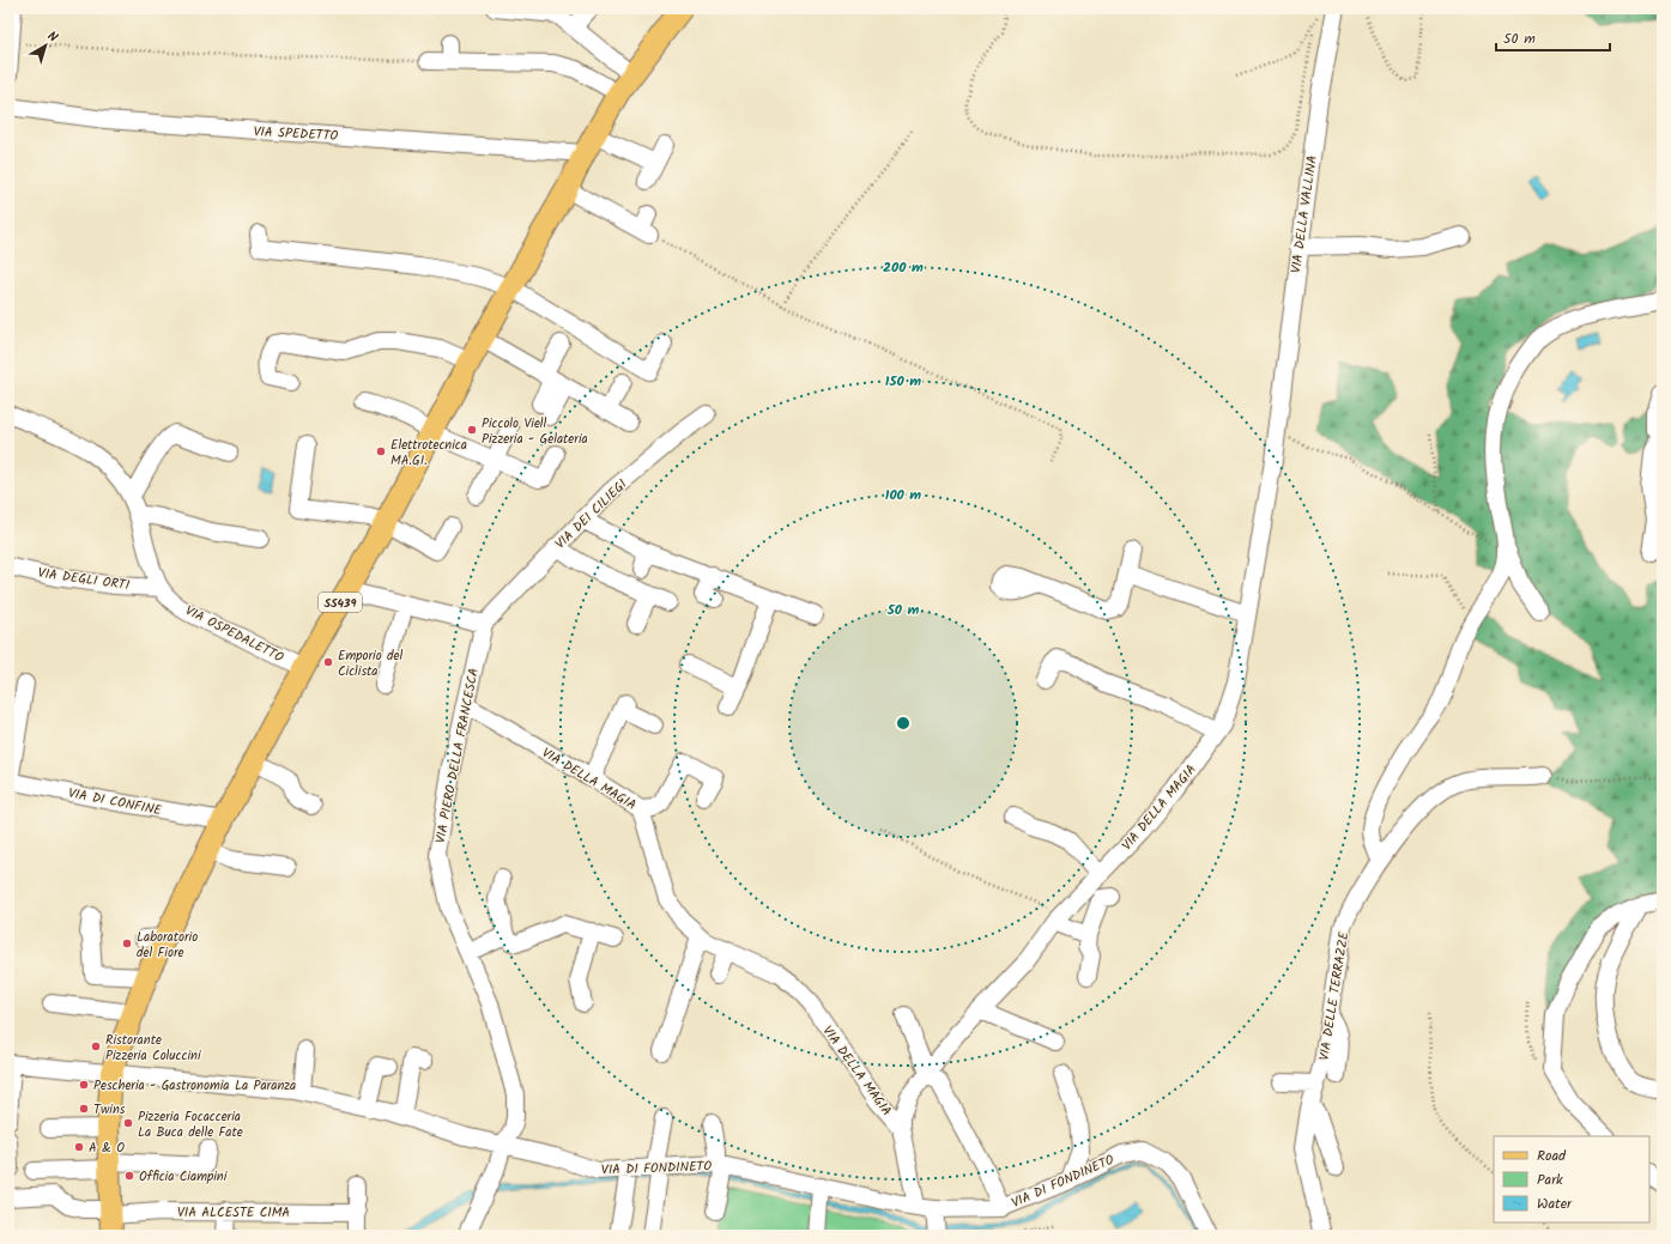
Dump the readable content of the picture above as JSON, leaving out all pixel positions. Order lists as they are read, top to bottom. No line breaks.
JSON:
{"streets":{"main road":["SS439"],"street":["VIA SPEDETTO","VIA DELLA VALLINA","VIA DEI CILIEGI","VIA DEGLI ORTI","VIA OSPEDALETTO","VIA PIERO DELLA FRANCESCA","VIA DELLA MAGIA","VIA DI CONFINE","VIA DELLE TERRAZZE","VIA DI FONDINETO","VIA ALCESTE CIMA"]},"crossings":[["VIA SPEDETTO","SS439"],["VIA DELLA VALLINA","VIA DELLA MAGIA"],["VIA DEI CILIEGI","VIA PIERO DELLA FRANCESCA"],["VIA DEGLI ORTI","VIA OSPEDALETTO"],["SS439","VIA OSPEDALETTO"],["SS439","VIA DI CONFINE"],["SS439","VIA DI FONDINETO"],["SS439","VIA ALCESTE CIMA"],["VIA PIERO DELLA FRANCESCA","VIA DELLA MAGIA"],["VIA PIERO DELLA FRANCESCA","VIA DI FONDINETO"],["VIA DELLA MAGIA","VIA DI FONDINETO"]],"places":["Piccolo Viell Pizzeria - Gelateria","Elettrotecnica MA.GI.","Emporio del Ciclista","Laboratorio del Fiore","Ristorante Pizzeria Coluccini","Pescheria - Gastronomia La Paranza","Twins","Pizzeria Focacceria La Buca delle Fate","A & O","Officia Ciampini"],"legend":["Road","Park","Water"],"scale_bar":"50 m","north":"top right","rings":["200 m","150 m","100 m","50 m"]}
